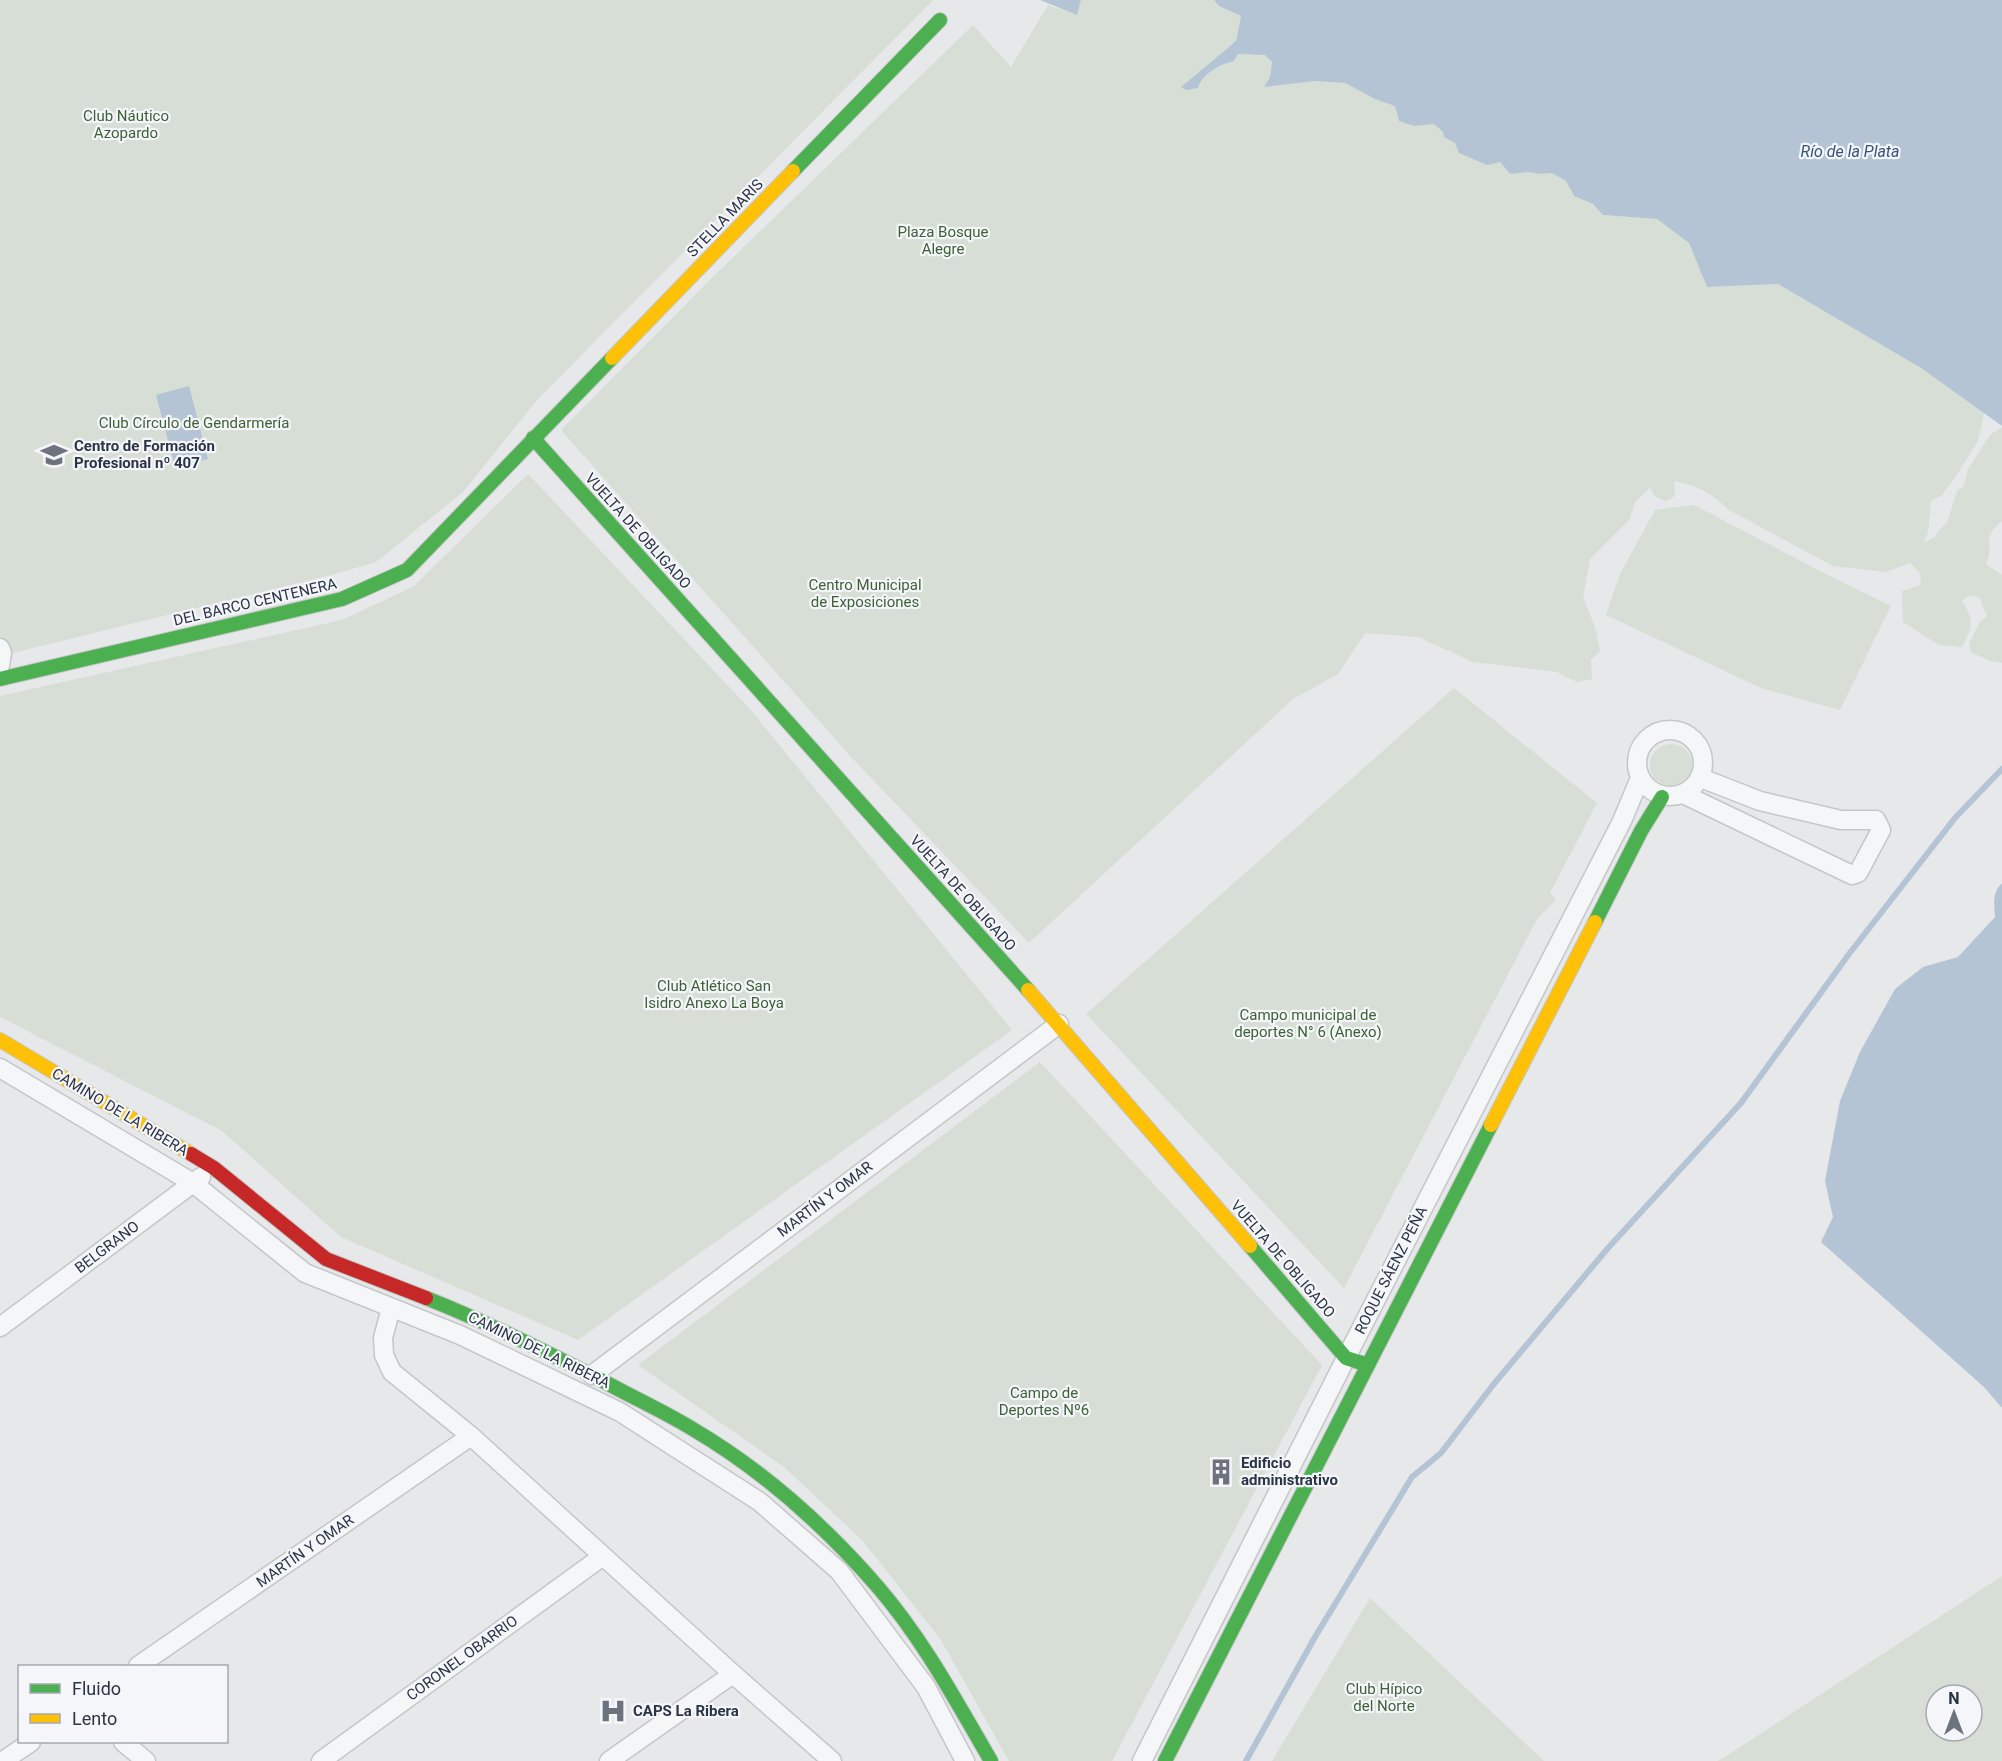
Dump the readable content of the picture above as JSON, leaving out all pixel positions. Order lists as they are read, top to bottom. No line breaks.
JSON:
{"streets":{"street":["STELLA MARIS","VUELTA DE OBLIGADO","DEL BARCO CENTENERA","CAMINO DE LA RIBERA","MARTÍN Y OMAR","BELGRANO","ROQUE SÁENZ PEÑA","CORONEL OBARRIO"]},"crossings":[["STELLA MARIS","VUELTA DE OBLIGADO"],["STELLA MARIS","DEL BARCO CENTENERA"],["VUELTA DE OBLIGADO","DEL BARCO CENTENERA"],["VUELTA DE OBLIGADO","MARTÍN Y OMAR"],["VUELTA DE OBLIGADO","ROQUE SÁENZ PEÑA"],["CAMINO DE LA RIBERA","MARTÍN Y OMAR"],["CAMINO DE LA RIBERA","BELGRANO"]],"water":["Río de la Plata"],"parks":["Club Náutico Azopardo","Plaza Bosque Alegre","Club Círculo de Gendarmería","Centro Municipal de Exposiciones","Club Atlético San Isidro Anexo La Boya","Campo municipal de deportes N° 6 (Anexo)","Campo de Deportes Nº6","Club Hípico del Norte"],"places":{"school or university":["Centro de Formación Profesional nº 407"],"building":["Edificio administrativo"],"hospital":["CAPS La Ribera"]},"legend":["Fluido","Lento"],"north":"top"}
